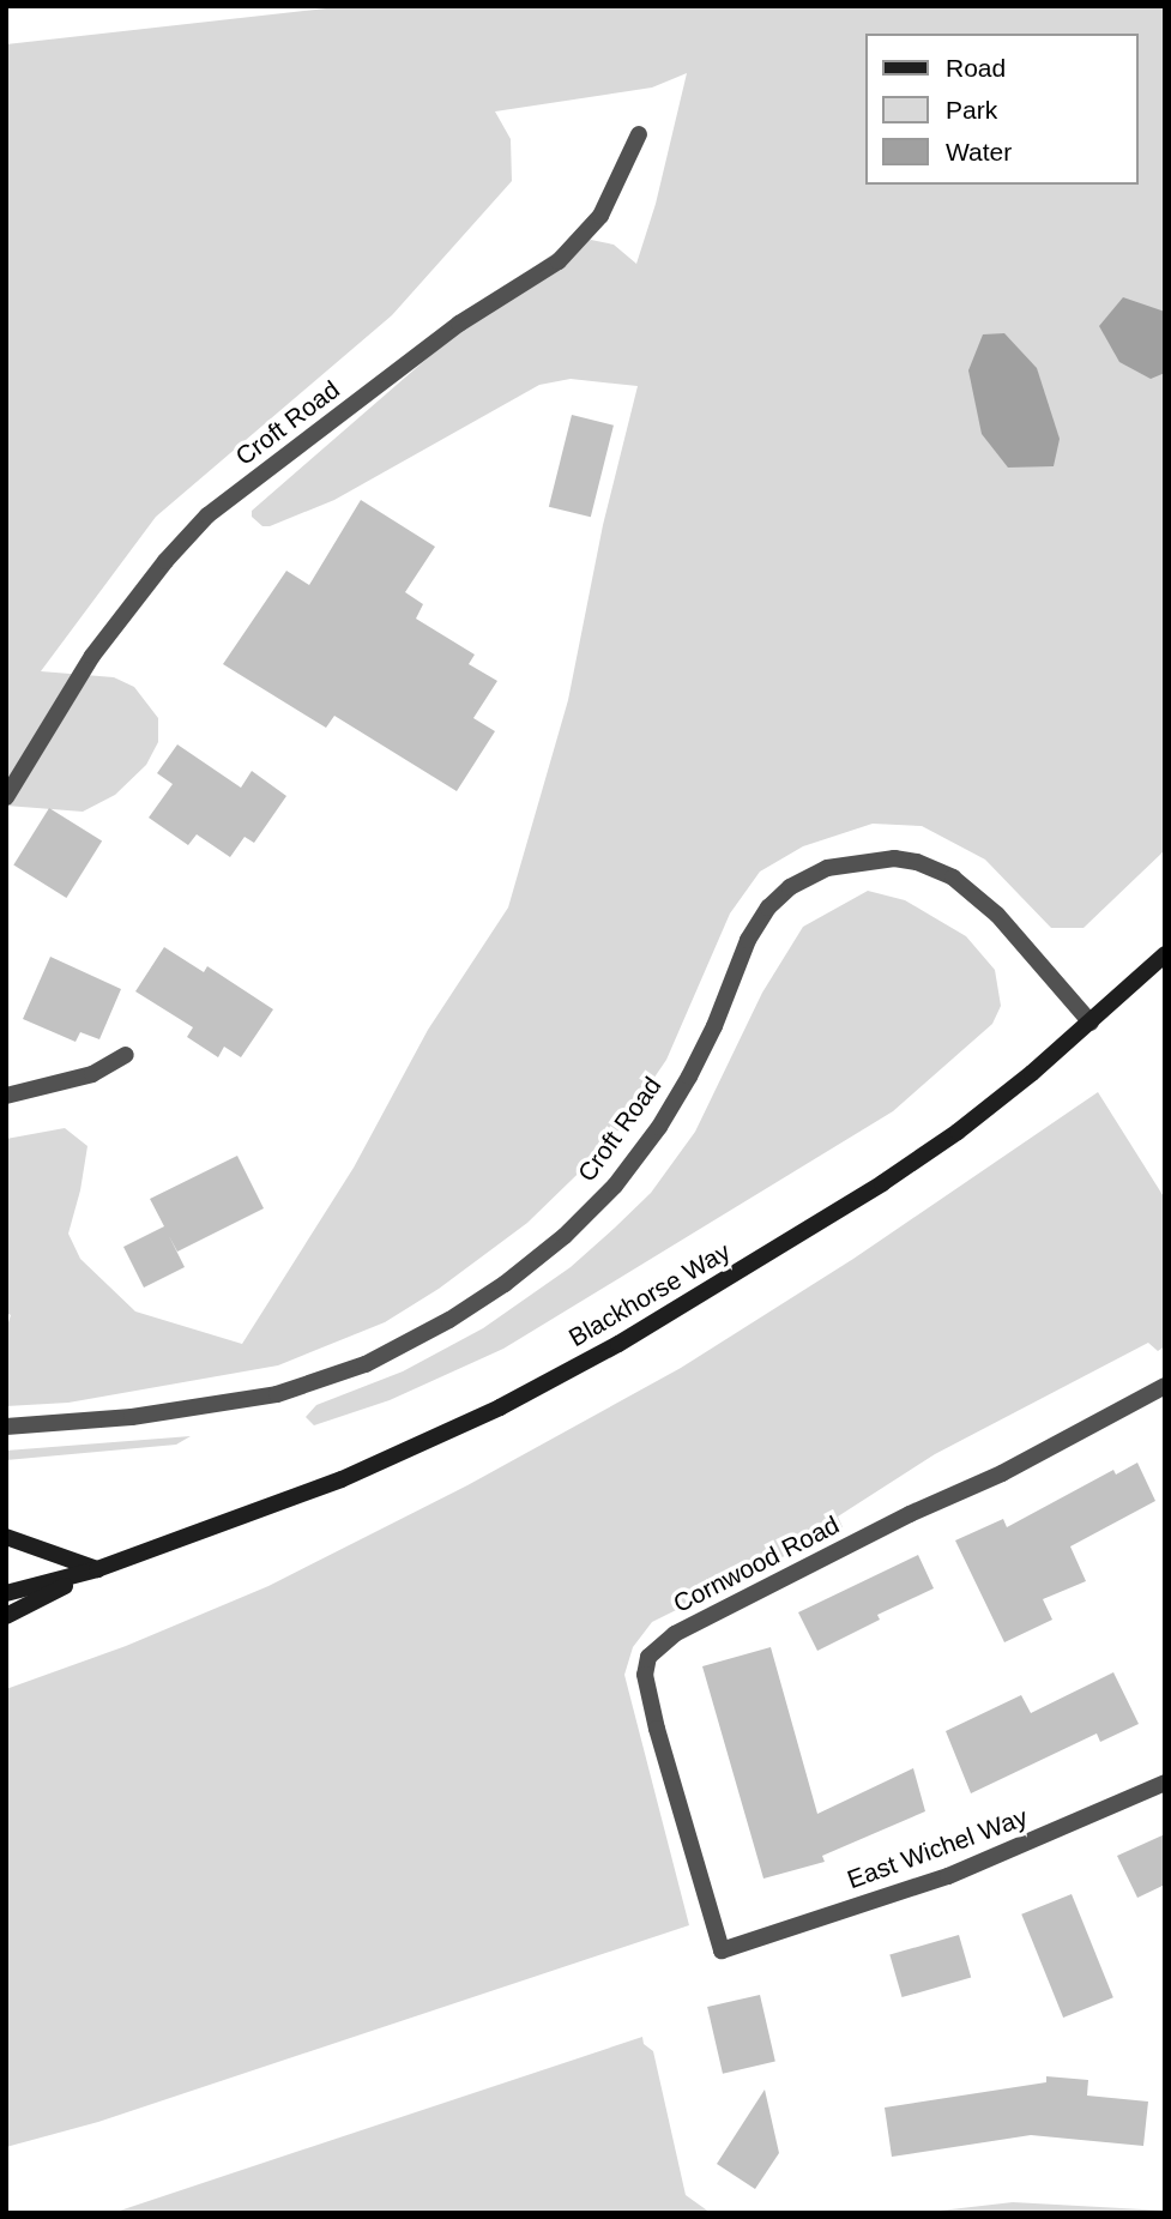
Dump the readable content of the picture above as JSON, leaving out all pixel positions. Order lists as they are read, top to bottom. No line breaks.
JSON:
{"streets":{"main road":["Blackhorse Way"],"street":["Croft Road","Cornwood Road","East Wichel Way"]},"crossings":[["Croft Road","Blackhorse Way"],["Cornwood Road","East Wichel Way"]],"legend":["Road","Park","Water"]}
